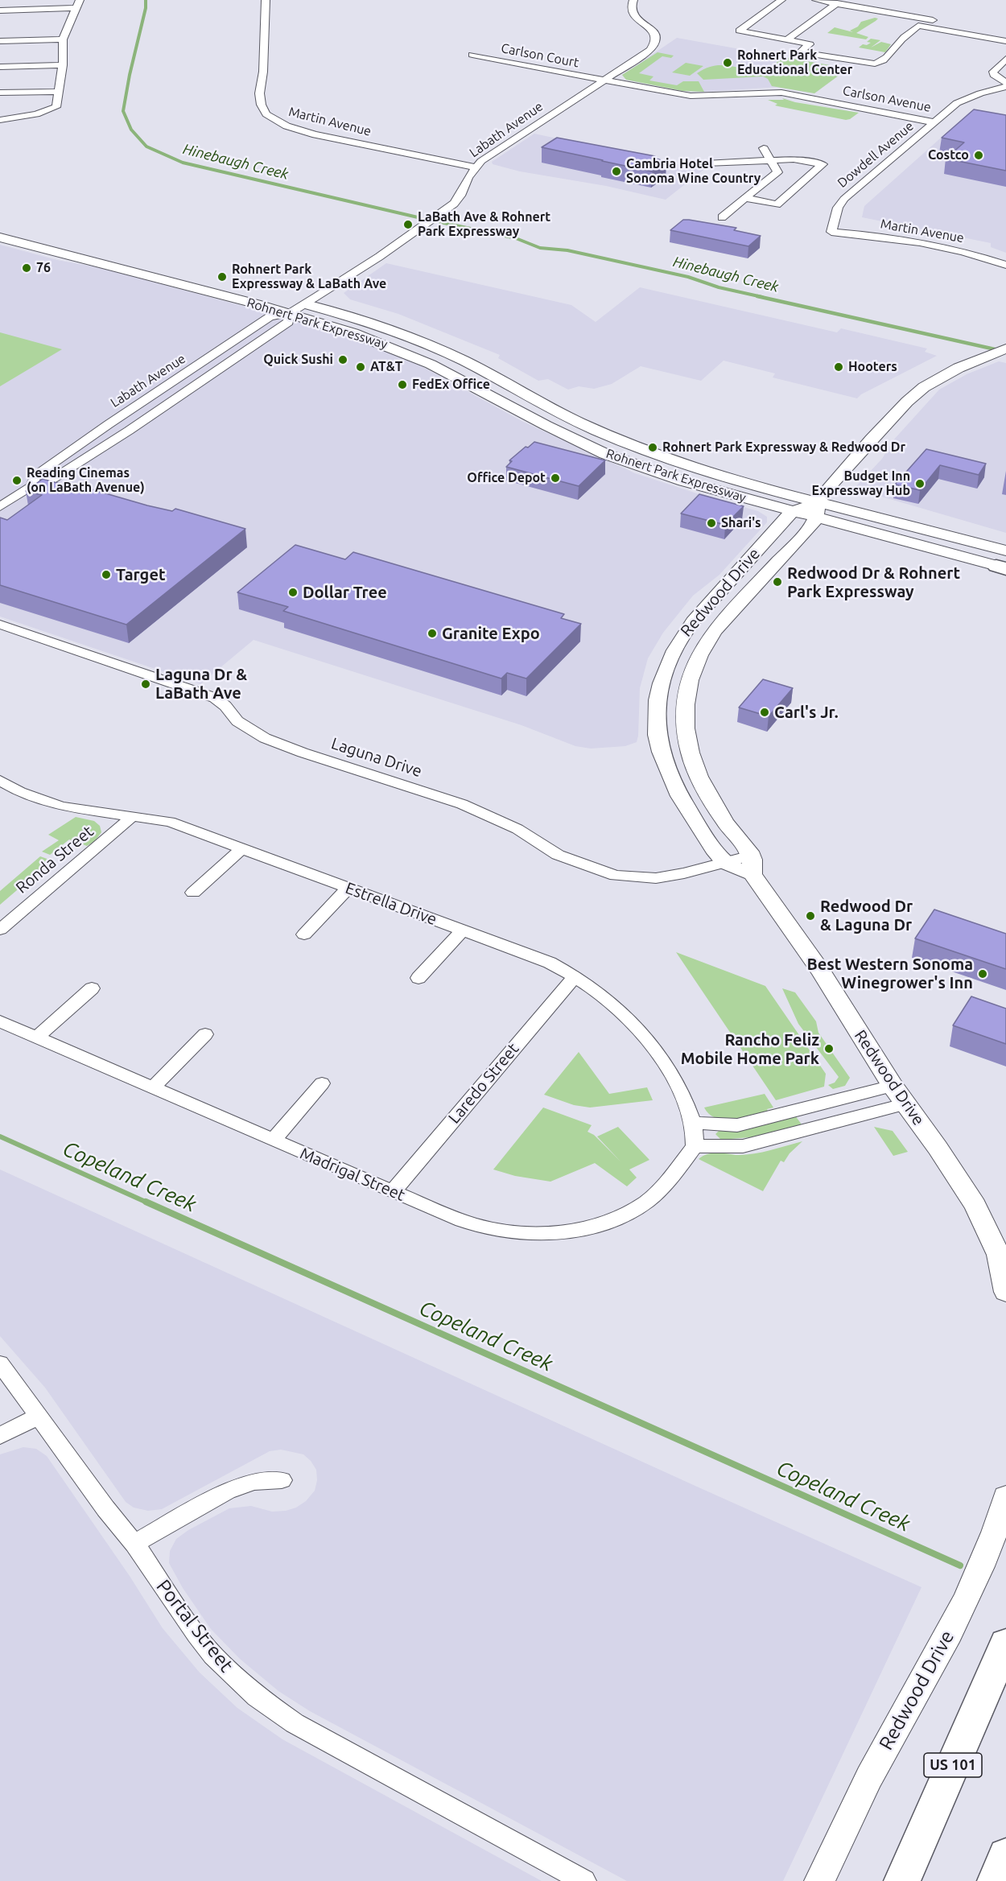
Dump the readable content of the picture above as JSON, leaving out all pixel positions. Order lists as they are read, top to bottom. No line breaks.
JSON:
{"streets":{"highway":["US 101"],"main road":["Rohnert Park Expressway","Redwood Drive"],"street":["Carlson Court","Carlson Avenue","Martin Avenue","Labath Avenue","Dowdell Avenue","Laguna Drive","Ronda Street","Estrella Drive","Laredo Street","Madrigal Street","Portal Street"]},"crossings":[["Carlson Court","Carlson Avenue"],["Carlson Court","Labath Avenue"],["Carlson Avenue","Labath Avenue"],["Carlson Avenue","Dowdell Avenue"],["Martin Avenue","Labath Avenue"],["Martin Avenue","Dowdell Avenue"],["Labath Avenue","Rohnert Park Expressway"],["Rohnert Park Expressway","Redwood Drive"],["Redwood Drive","Laguna Drive"],["Ronda Street","Estrella Drive"],["Estrella Drive","Laredo Street"],["Estrella Drive","Madrigal Street"],["Laredo Street","Madrigal Street"]],"water":["Hinebaugh Creek","Copeland Creek"],"places":["Rohnert Park Educational Center","Costco","Cambria Hotel Sonoma Wine Country","LaBath Ave & Rohnert Park Expressway","76","Rohnert Park Expressway & LaBath Ave","Quick Sushi","AT&T","Hooters","FedEx Office","Rohnert Park Expressway & Redwood Dr","Office Depot","Reading Cinemas (on LaBath Avenue)","Budget Inn Expressway Hub","Shari's","Target","Redwood Dr & Rohnert Park Expressway","Dollar Tree","Granite Expo","Laguna Dr & LaBath Ave","Carl's Jr.","Redwood Dr & Laguna Dr","Best Western Sonoma Winegrower's Inn","Rancho Feliz Mobile Home Park"]}
